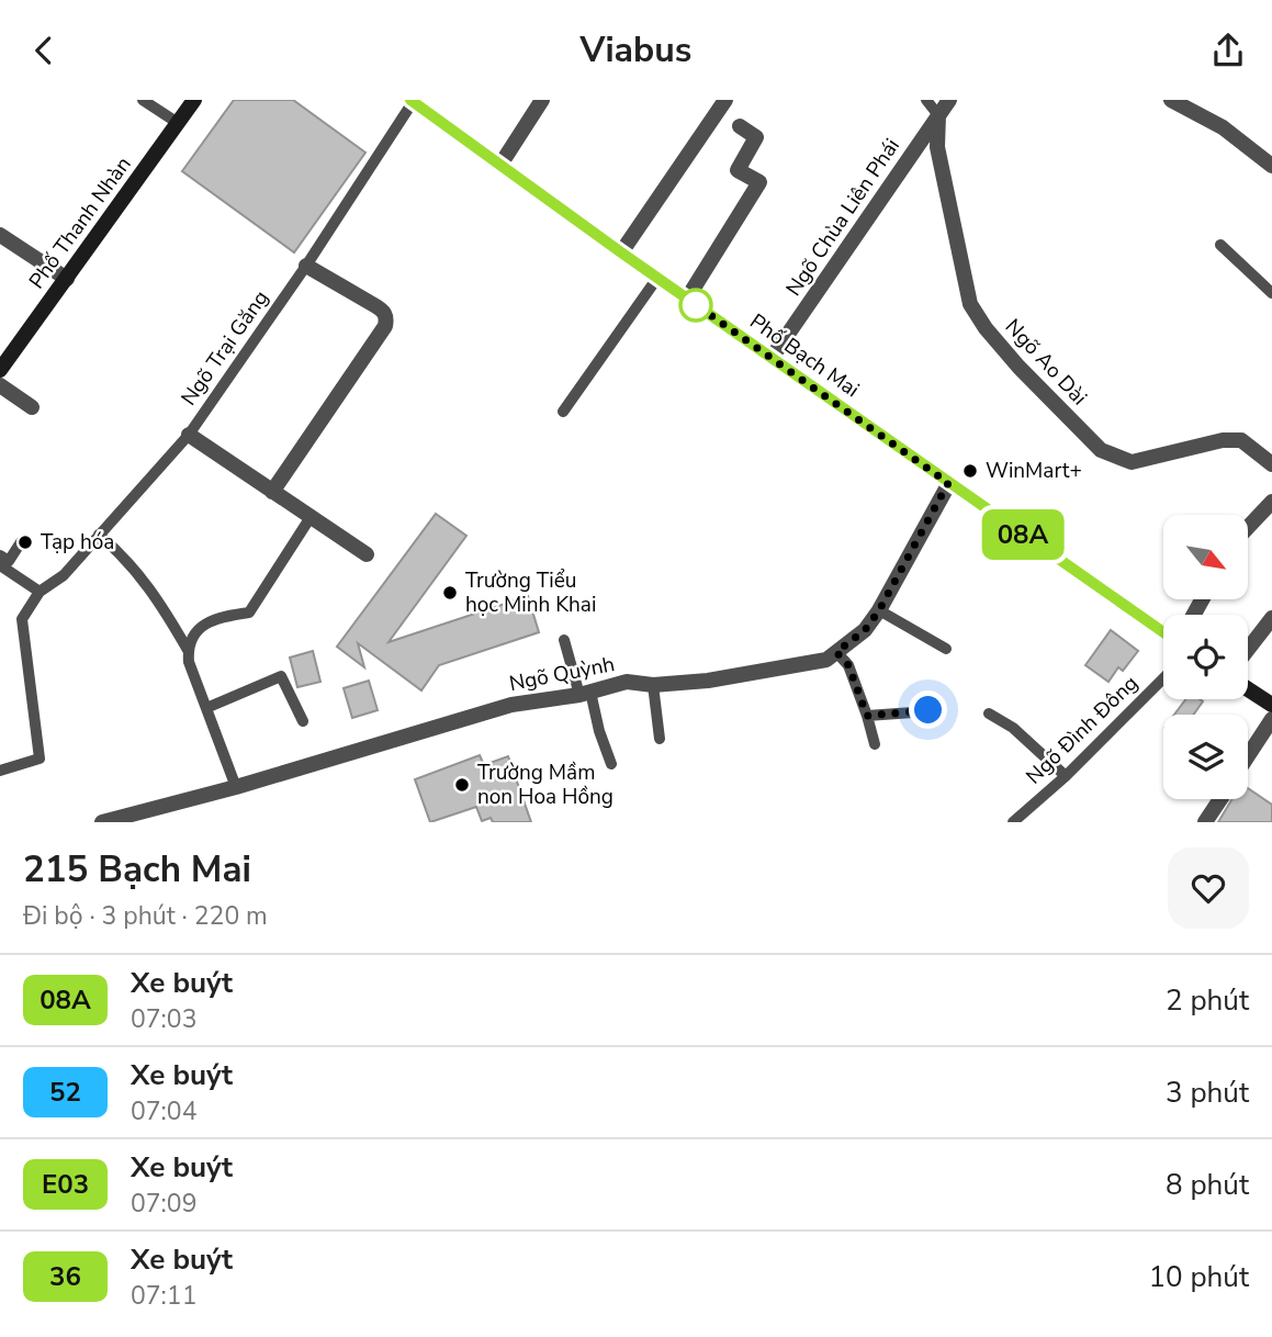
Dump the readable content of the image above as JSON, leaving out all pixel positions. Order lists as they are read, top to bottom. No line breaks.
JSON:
{"streets":{"main road":["Phố Thanh Nhàn","Phố Bạch Mai"],"street":["Ngõ Chùa Liên Phái","Ngõ Ao Dài","Ngõ Quỳnh"],"lane":["Ngõ Trại Găng","Ngõ Đình Đông"]},"crossings":[["Ngõ Chùa Liên Phái","Phố Bạch Mai"],["Ngõ Chùa Liên Phái","Ngõ Ao Dài"],["Ngõ Trại Găng","Phố Bạch Mai"],["Phố Bạch Mai","Ngõ Quỳnh"]],"places":["WinMart+","Tạp hóa","Trường Tiểu học Minh Khai","Trường Mầm non Hoa Hồng"],"lines":["bus line 08A"],"north":"bottom right","page":{"header":"Viabus","on_map":"08A","heading":["215 Bạch Mai","Đi bộ · 3 phút · 220 m"],"list":[{"mark":"08A","name":"Xe buýt","note":"07:03","value":"2 phút"},{"mark":"52","name":"Xe buýt","note":"07:04","value":"3 phút"},{"mark":"E03","name":"Xe buýt","note":"07:09","value":"8 phút"},{"mark":"36","name":"Xe buýt","note":"07:11","value":"10 phút"}]}}
